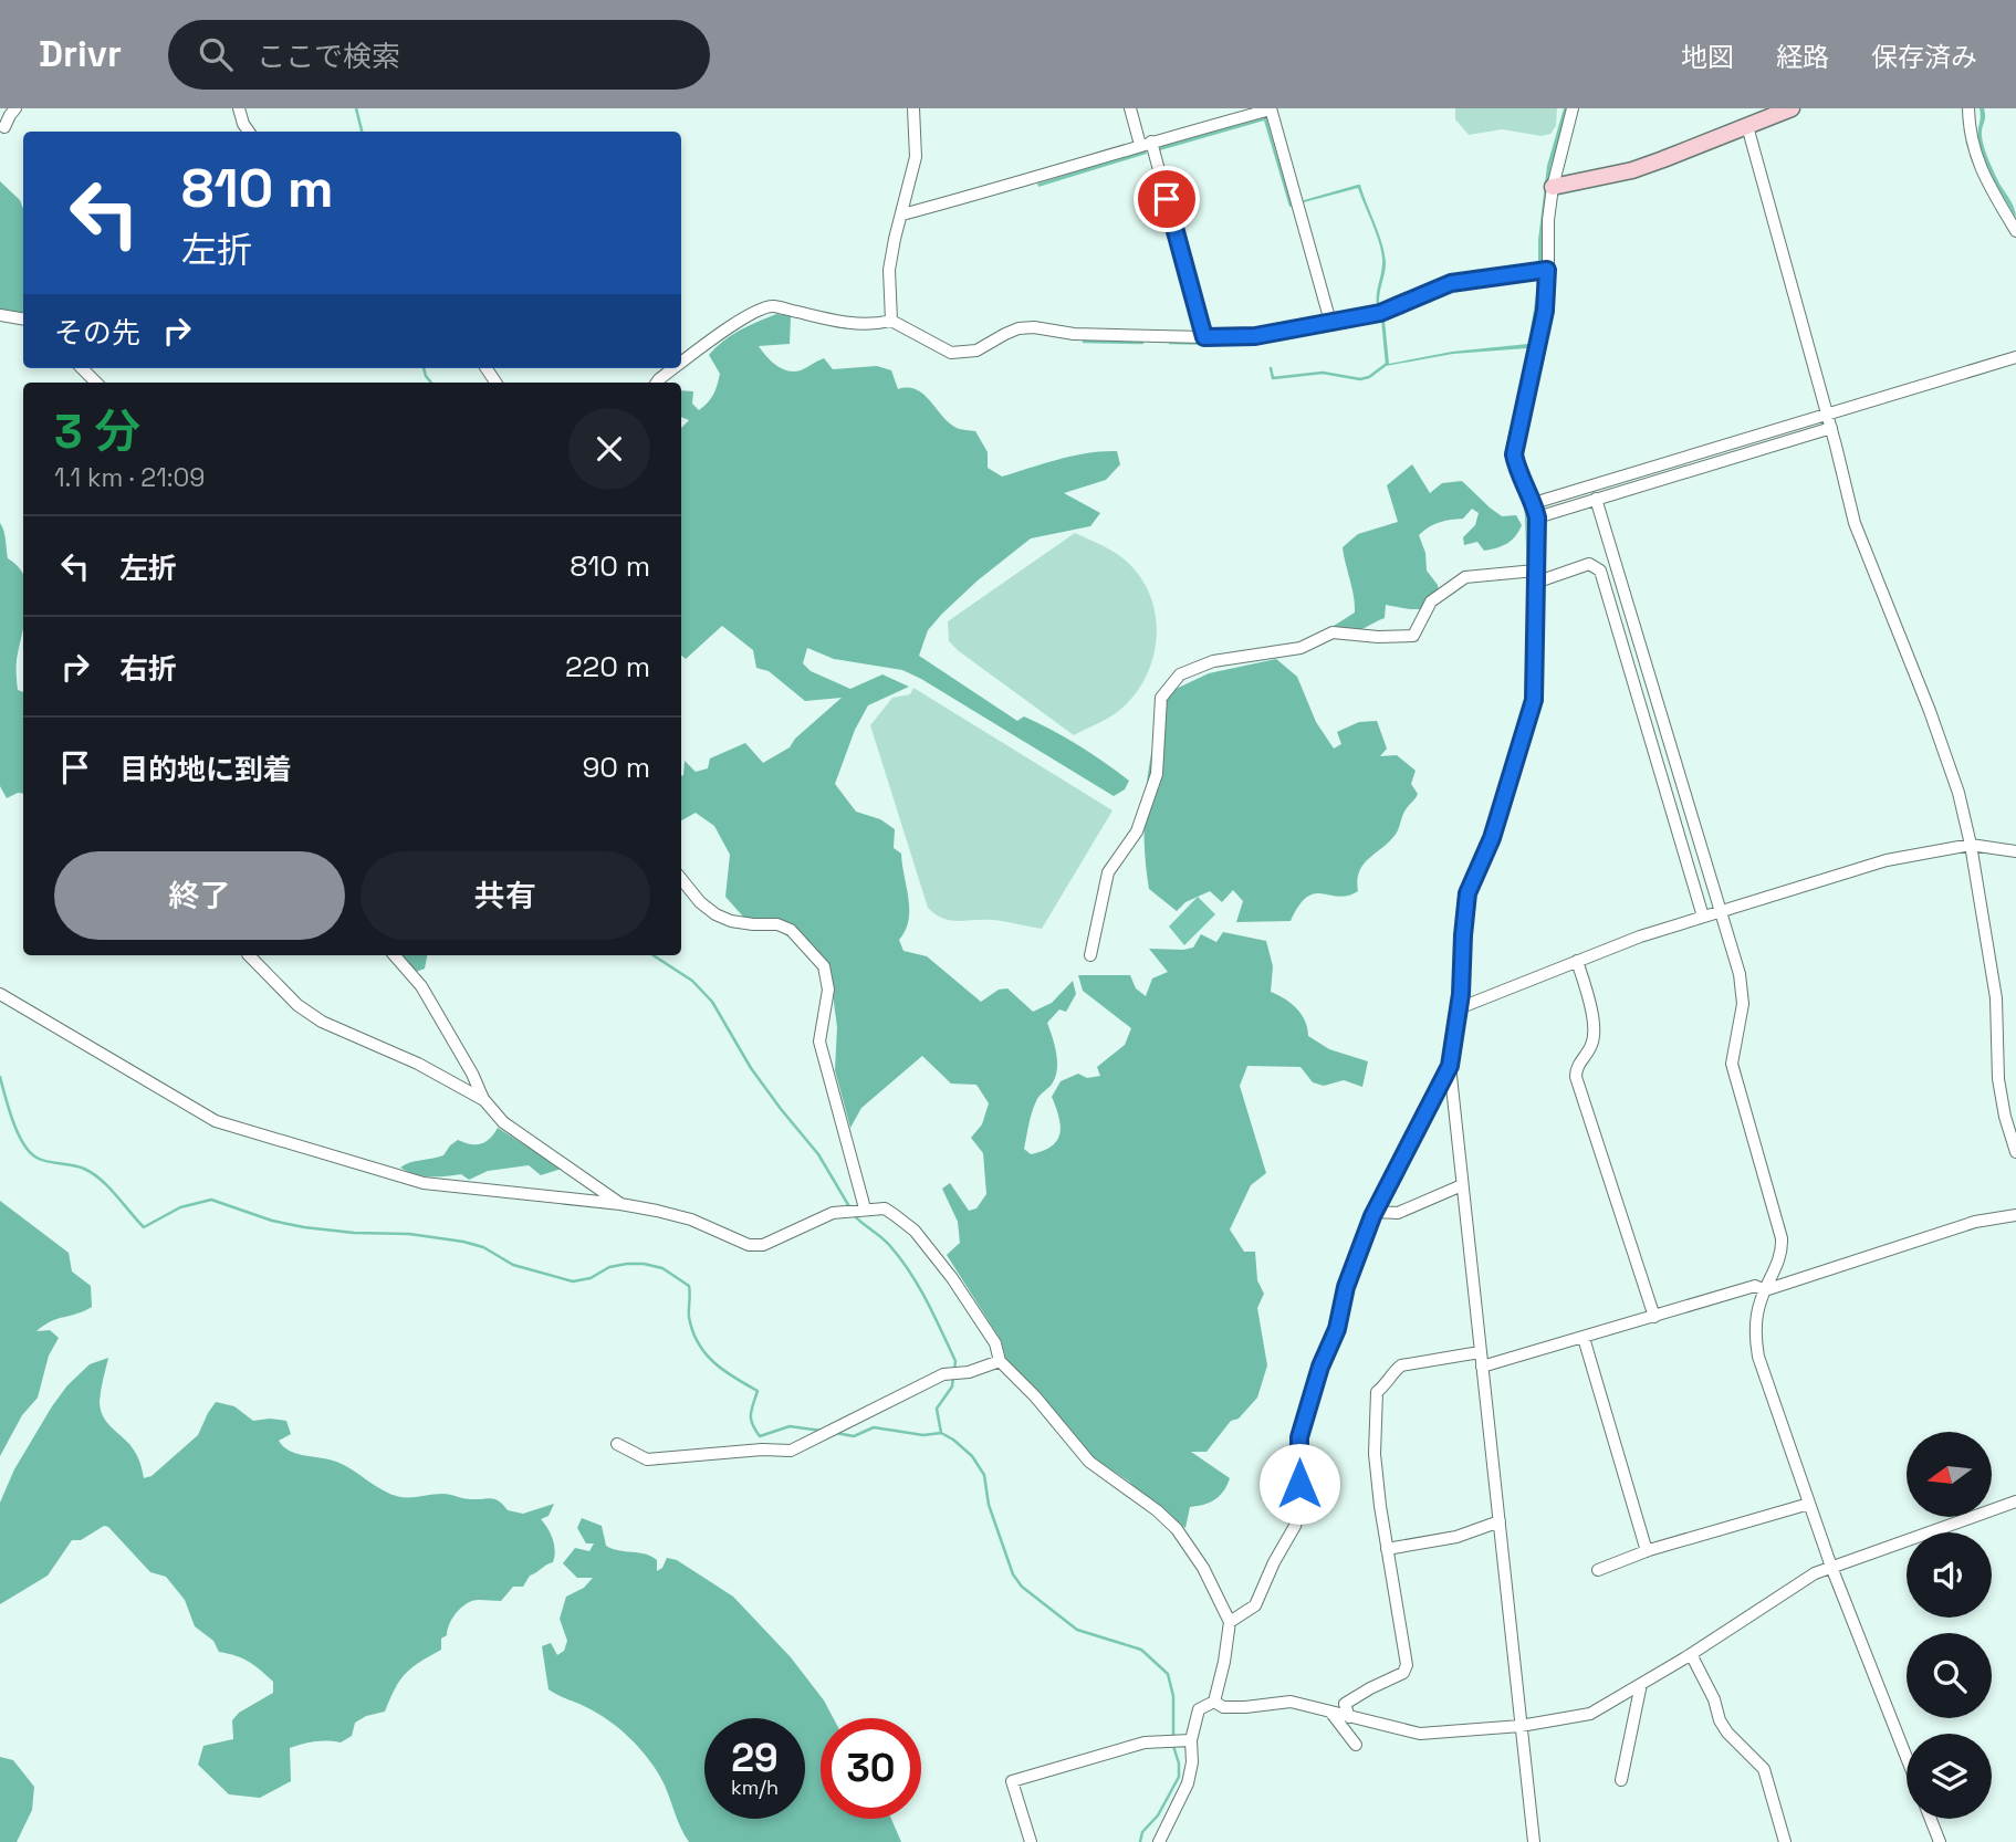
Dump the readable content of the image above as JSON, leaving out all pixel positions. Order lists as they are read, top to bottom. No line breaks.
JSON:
{"north":"left","page":{"header":"Drivr","search":"ここで検索","nav":["地図","経路","保存済み"],"turn":["810 m","左折"],"then":"その先","heading":["3 分","1.1 km · 21:09"],"list":[{"name":"左折","value":"810 m"},{"name":"右折","value":"220 m"},{"name":"目的地に到着","value":"90 m"}],"buttons":["終了","共有"],"speed":"29 km/h","limit":"30"}}
